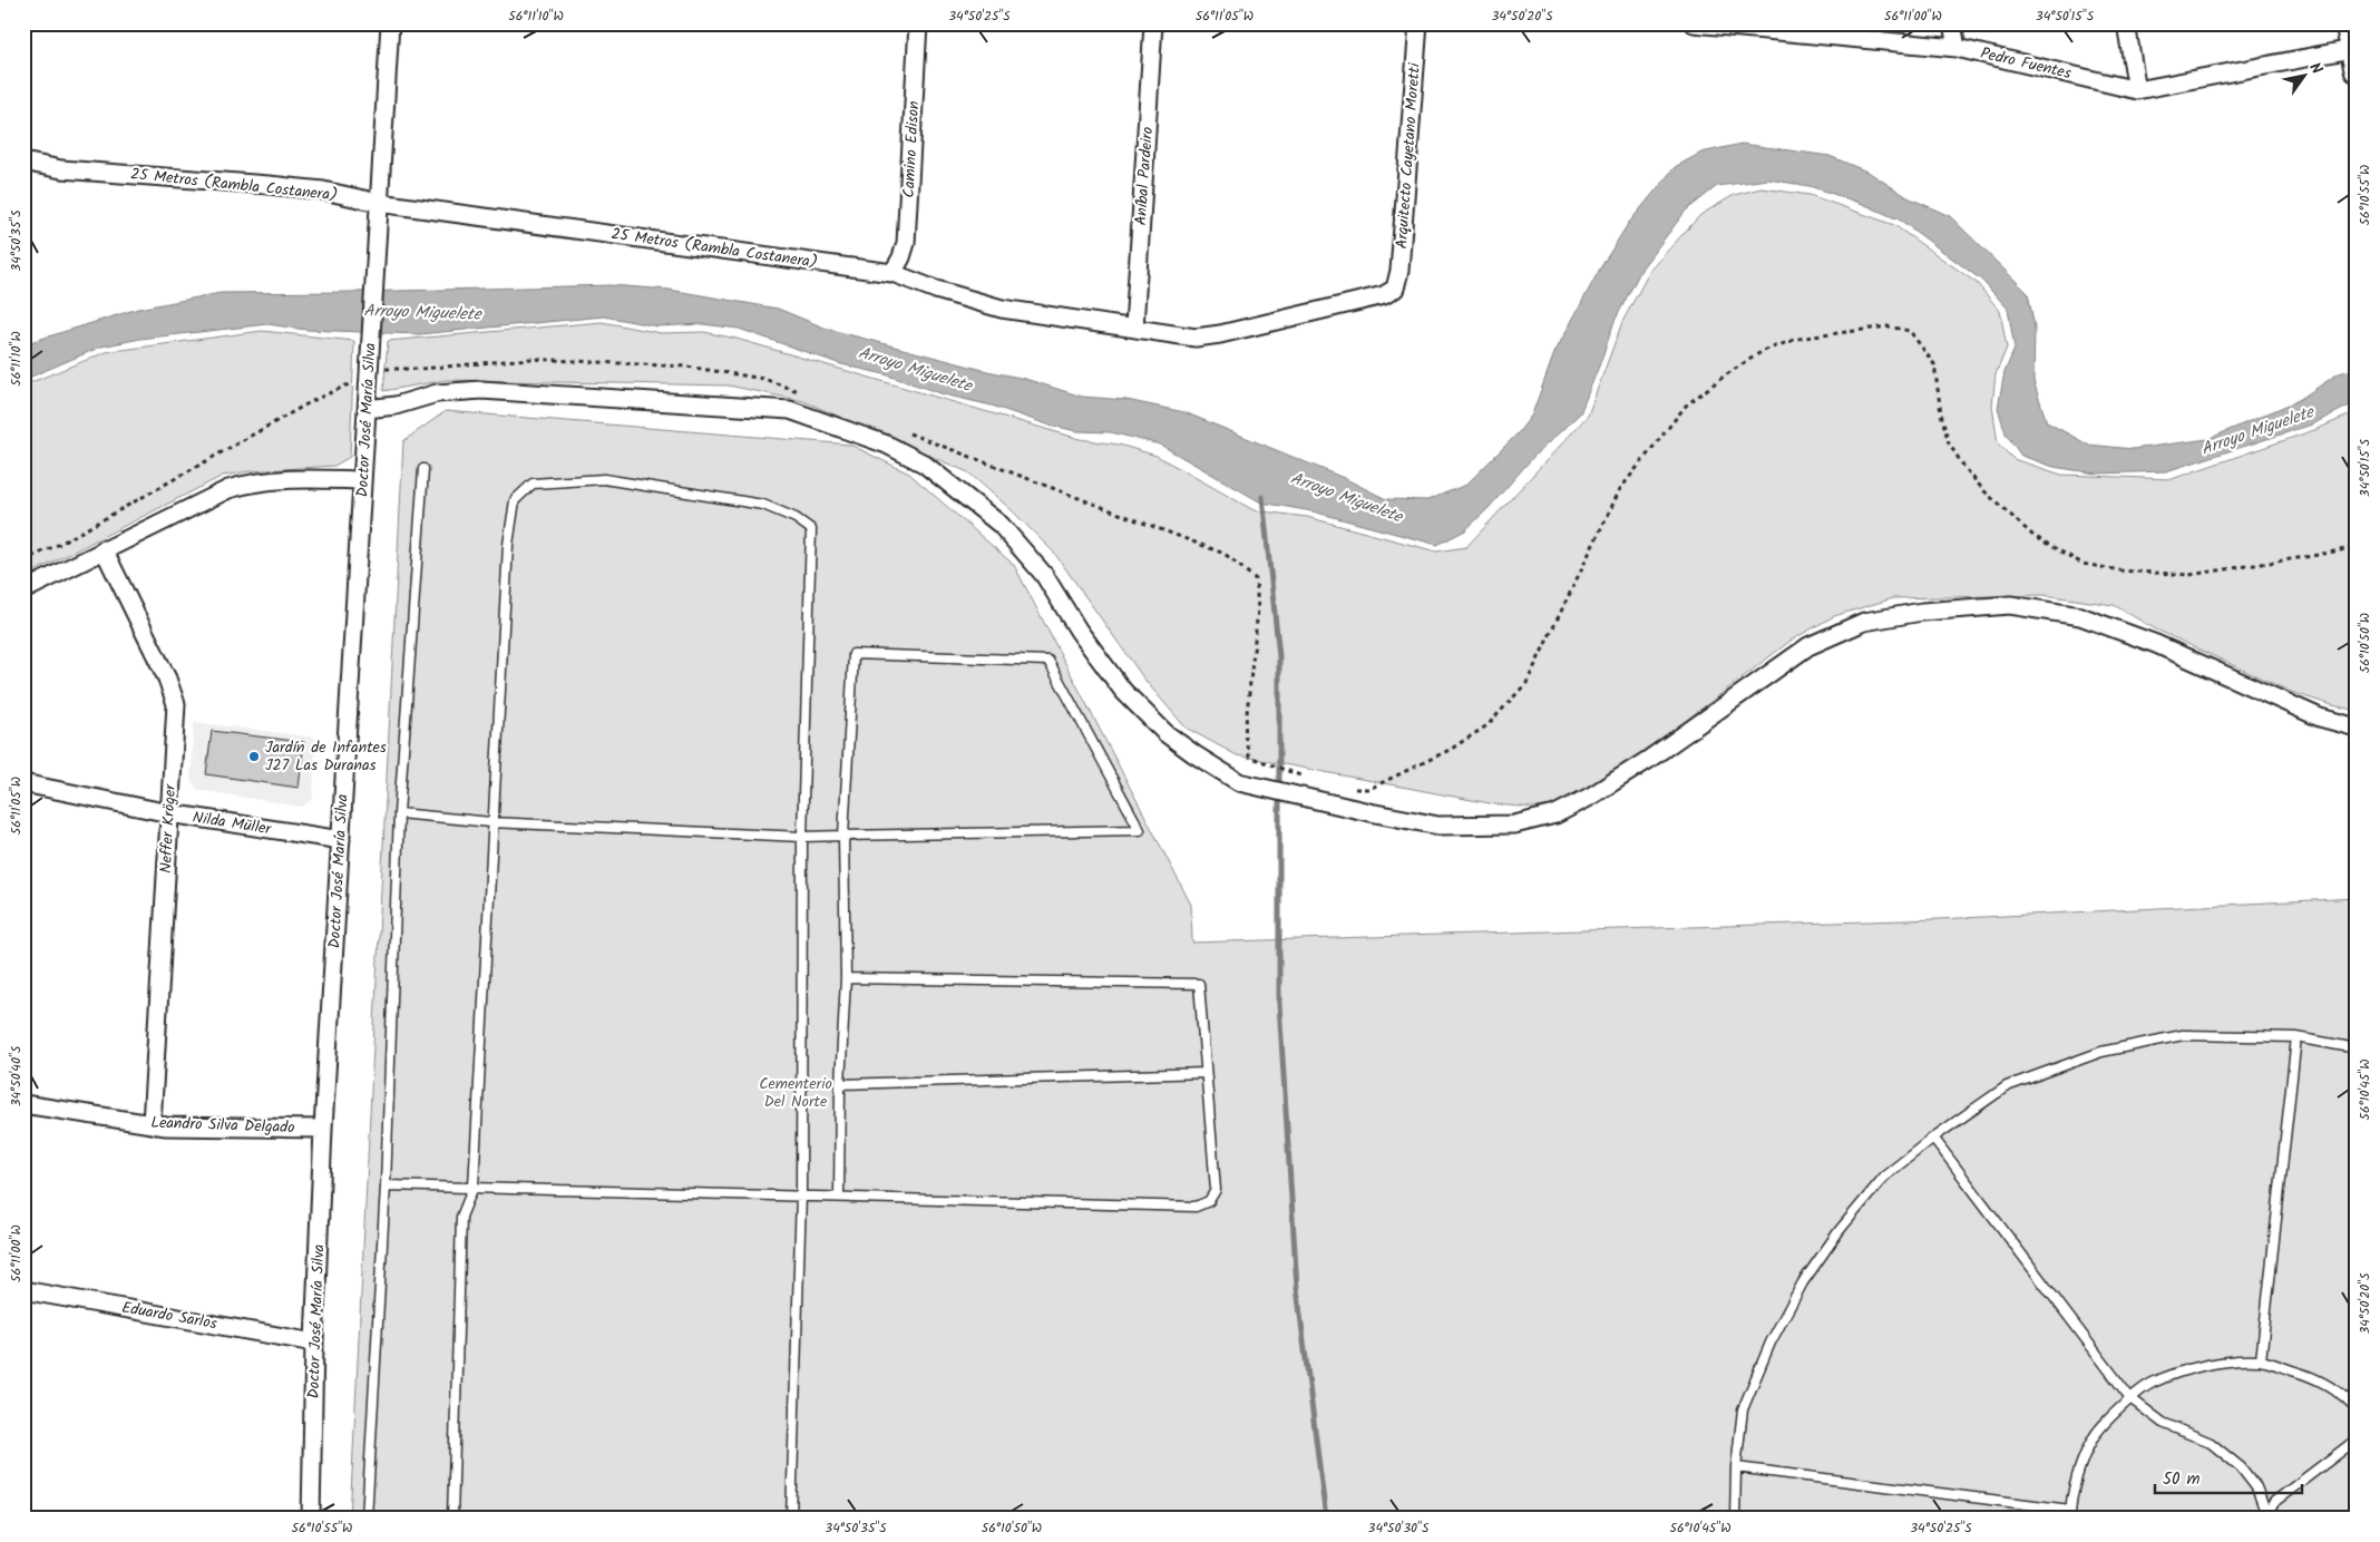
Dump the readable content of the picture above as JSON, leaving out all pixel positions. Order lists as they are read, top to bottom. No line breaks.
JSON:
{"streets":{"street":["Pedro Fuentes","Camino Edison","Arquitecto Cayetano Moretti","Aníbal Pardeiro","25 Metros (Rambla Costanera)","Doctor José María Silva","Nilda Müller","Neffer Kröger","Leandro Silva Delgado","Eduardo Sarlos"]},"crossings":[["Camino Edison","25 Metros (Rambla Costanera)"],["Arquitecto Cayetano Moretti","25 Metros (Rambla Costanera)"],["Aníbal Pardeiro","25 Metros (Rambla Costanera)"],["25 Metros (Rambla Costanera)","Doctor José María Silva"],["Doctor José María Silva","Nilda Müller"],["Doctor José María Silva","Leandro Silva Delgado"],["Doctor José María Silva","Eduardo Sarlos"],["Nilda Müller","Neffer Kröger"],["Neffer Kröger","Leandro Silva Delgado"]],"water":["Arroyo Miguelete"],"parks":["Cementerio Del Norte"],"places":["Jardín de Infantes J27 Las Duranas"],"scale_bar":"50 m","north":"top right","coordinates":["56°11'10\"W","34°50'25\"S","56°11'05\"W","34°50'20\"S","56°11'00\"W","34°50'15\"S","56°10'55\"W","34°50'35\"S","56°10'50\"W","34°50'40\"S","56°10'45\"W","34°50'30\"S"]}
